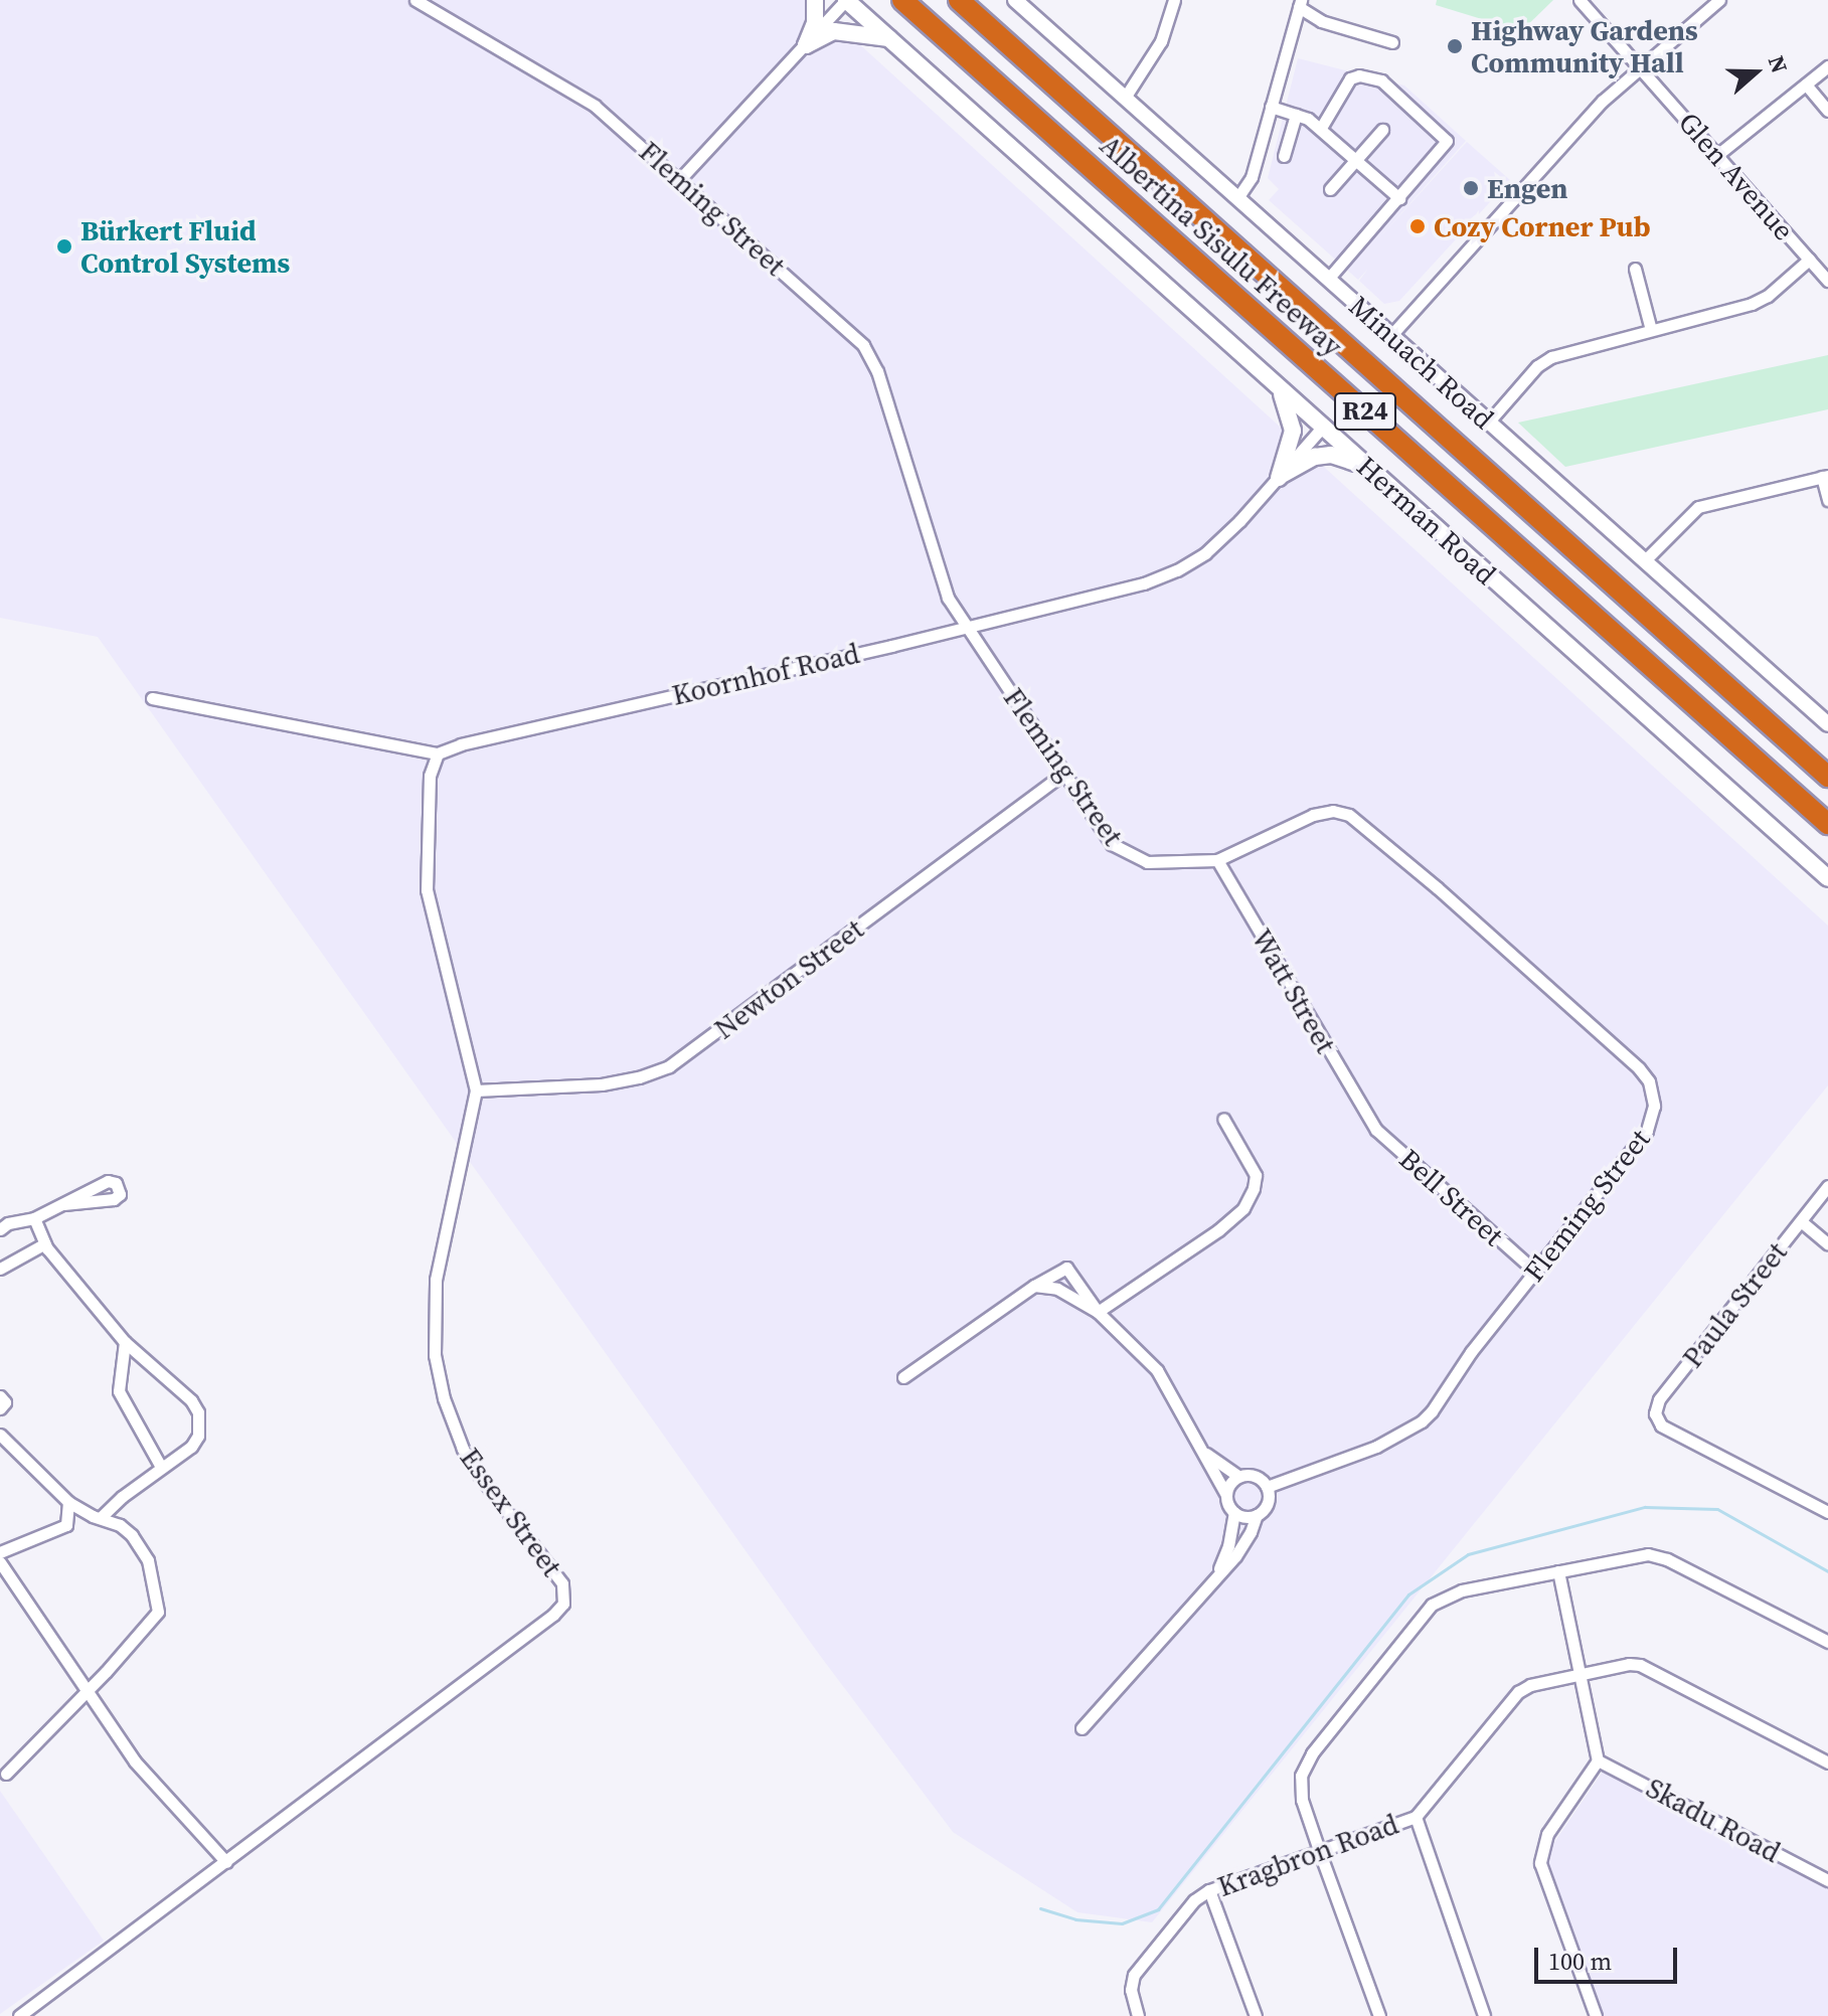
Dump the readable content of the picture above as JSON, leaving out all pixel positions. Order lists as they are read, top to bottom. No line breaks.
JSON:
{"streets":{"highway":["Albertina Sisulu Freeway","R24"],"main road":["Herman Road"],"street":["Glen Avenue","Fleming Street","Minuach Road","Koornhof Road","Newton Street","Watt Street","Bell Street","Paula Street","Essex Street","Skadu Road","Kragbron Road"]},"crossings":[["Fleming Street","Koornhof Road"],["Fleming Street","Newton Street"],["Fleming Street","Watt Street"],["Fleming Street","Bell Street"],["Herman Road","Koornhof Road"],["Koornhof Road","Essex Street"],["Newton Street","Essex Street"],["Watt Street","Bell Street"]],"places":["Highway Gardens Community Hall","Engen","Cozy Corner Pub","Bürkert Fluid Control Systems"],"scale_bar":"100 m","north":"right"}
